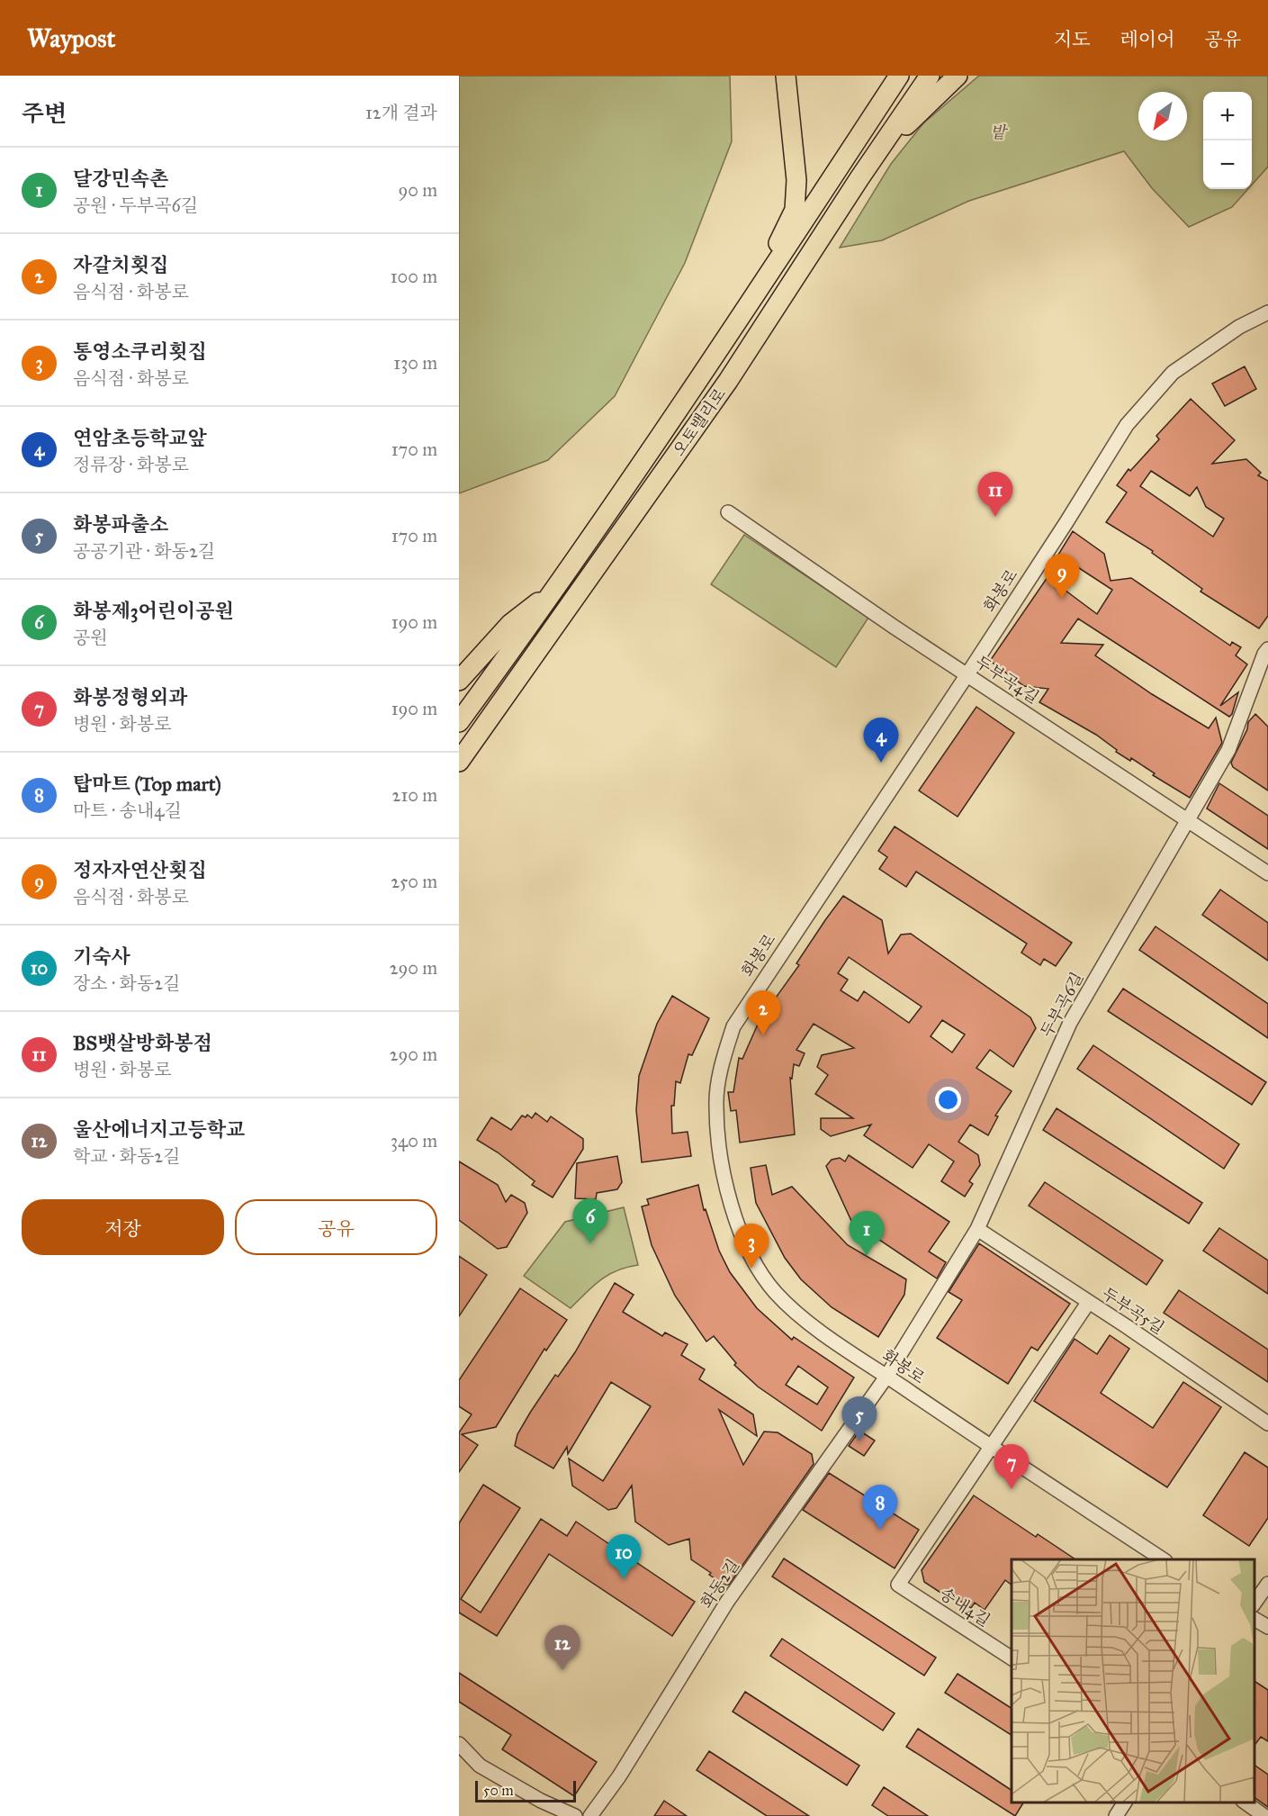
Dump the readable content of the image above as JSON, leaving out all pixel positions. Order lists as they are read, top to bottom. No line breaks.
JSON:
{"streets":{"highway":["오토밸리로"],"street":["화봉로","두부곡4길","두부곡6길","두부곡5길","화동2길","송내4길"]},"crossings":[["화봉로","두부곡4길"],["화봉로","두부곡6길"],["화봉로","화동2길"],["화봉로","송내4길"],["두부곡4길","두부곡6길"],["두부곡6길","두부곡5길"],["두부곡6길","화동2길"]],"parks":["밭"],"scale_bar":"50 m","north":"bottom left","page":{"header":"Waypost","nav":["지도","레이어","공유"],"heading":["주변","12개 결과"],"map_buttons":["+","−"],"list":[{"mark":"1","name":"달강민속촌","note":"공원 · 두부곡6길","value":"90 m"},{"mark":"2","name":"자갈치횟집","note":"음식점 · 화봉로","value":"100 m"},{"mark":"3","name":"통영소쿠리횟집","note":"음식점 · 화봉로","value":"130 m"},{"mark":"4","name":"연암초등학교앞","note":"정류장 · 화봉로","value":"170 m"},{"mark":"5","name":"화봉파출소","note":"공공기관 · 화동2길","value":"170 m"},{"mark":"6","name":"화봉제3어린이공원","note":"공원","value":"190 m"},{"mark":"7","name":"화봉정형외과","note":"병원 · 화봉로","value":"190 m"},{"mark":"8","name":"탑마트 (Top mart)","note":"마트 · 송내4길","value":"210 m"},{"mark":"9","name":"정자자연산횟집","note":"음식점 · 화봉로","value":"250 m"},{"mark":"10","name":"기숙사","note":"장소 · 화동2길","value":"290 m"},{"mark":"11","name":"BS뱃살방화봉점","note":"병원 · 화봉로","value":"290 m"},{"mark":"12","name":"울산에너지고등학교","note":"학교 · 화동2길","value":"340 m"}],"pins":["11","9","4","2","6","1","3","5","7","8","10","12"],"buttons":["저장","공유"],"scale":"50 m"}}
